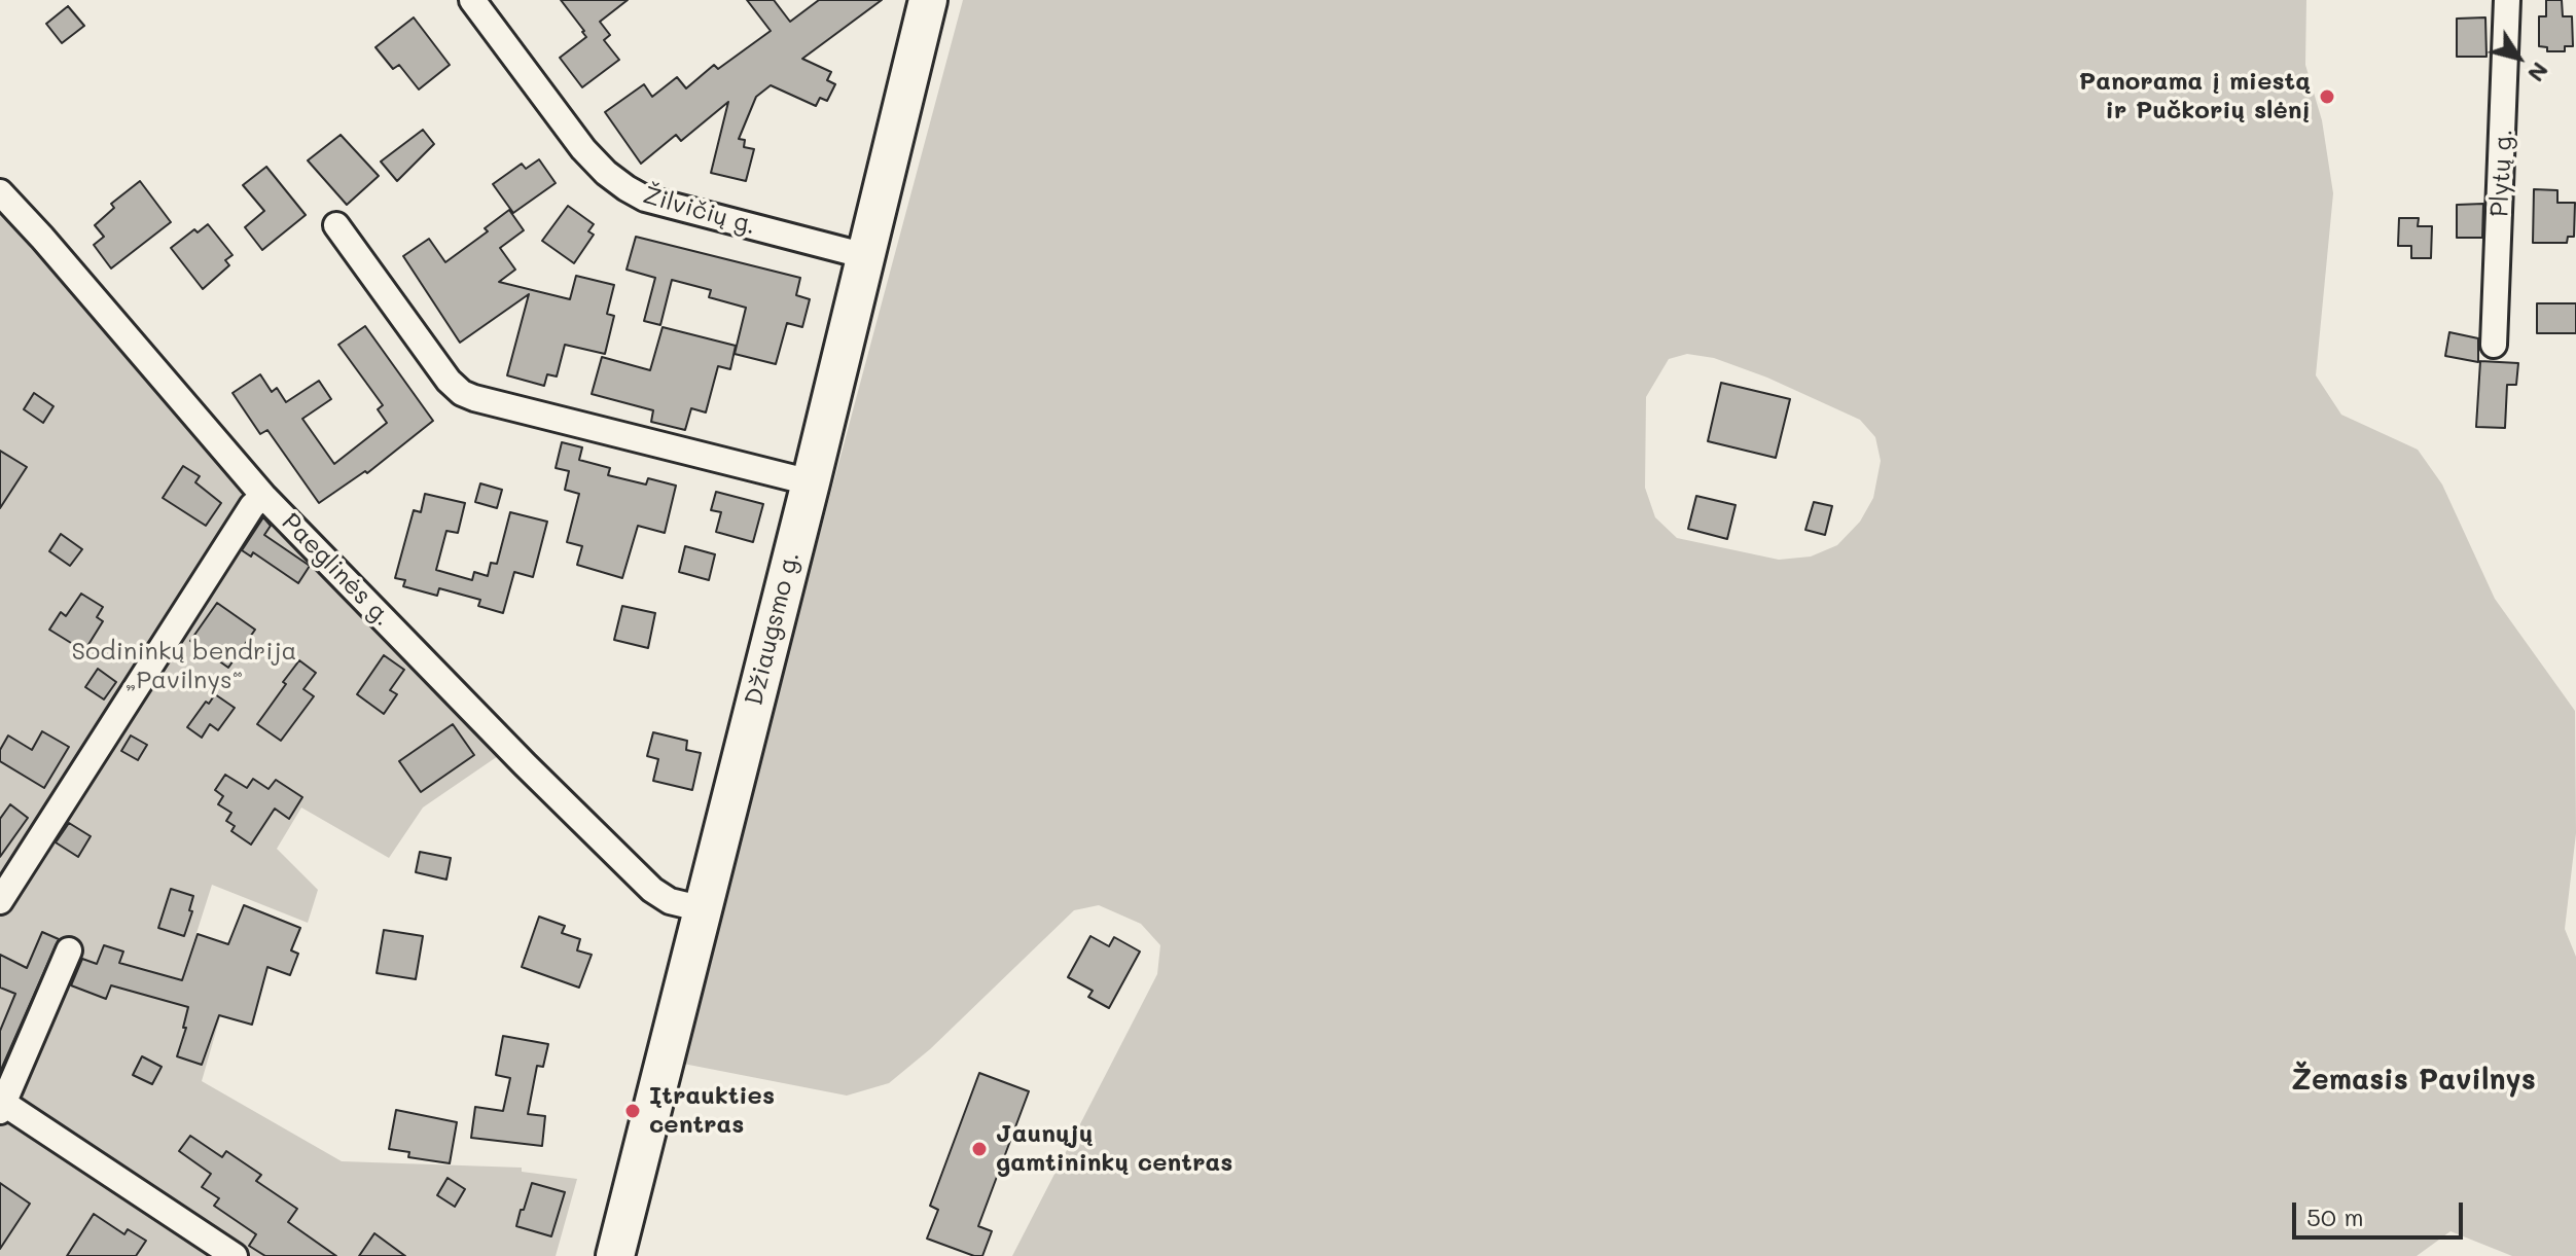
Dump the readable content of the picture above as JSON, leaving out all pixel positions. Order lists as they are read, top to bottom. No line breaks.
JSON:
{"streets":{"street":["Plytų g.","Žilvičių g.","Paeglinės g.","Džiaugsmo g."]},"crossings":[["Žilvičių g.","Džiaugsmo g."],["Paeglinės g.","Džiaugsmo g."]],"districts":["Žemasis Pavilnys"],"parks":["Sodininkų bendrija „Pavilnys“"],"places":["Panorama į miestą ir Pučkorių slėnį","Įtraukties centras","Jaunųjų gamtininkų centras"],"scale_bar":"50 m","north":"bottom right"}
